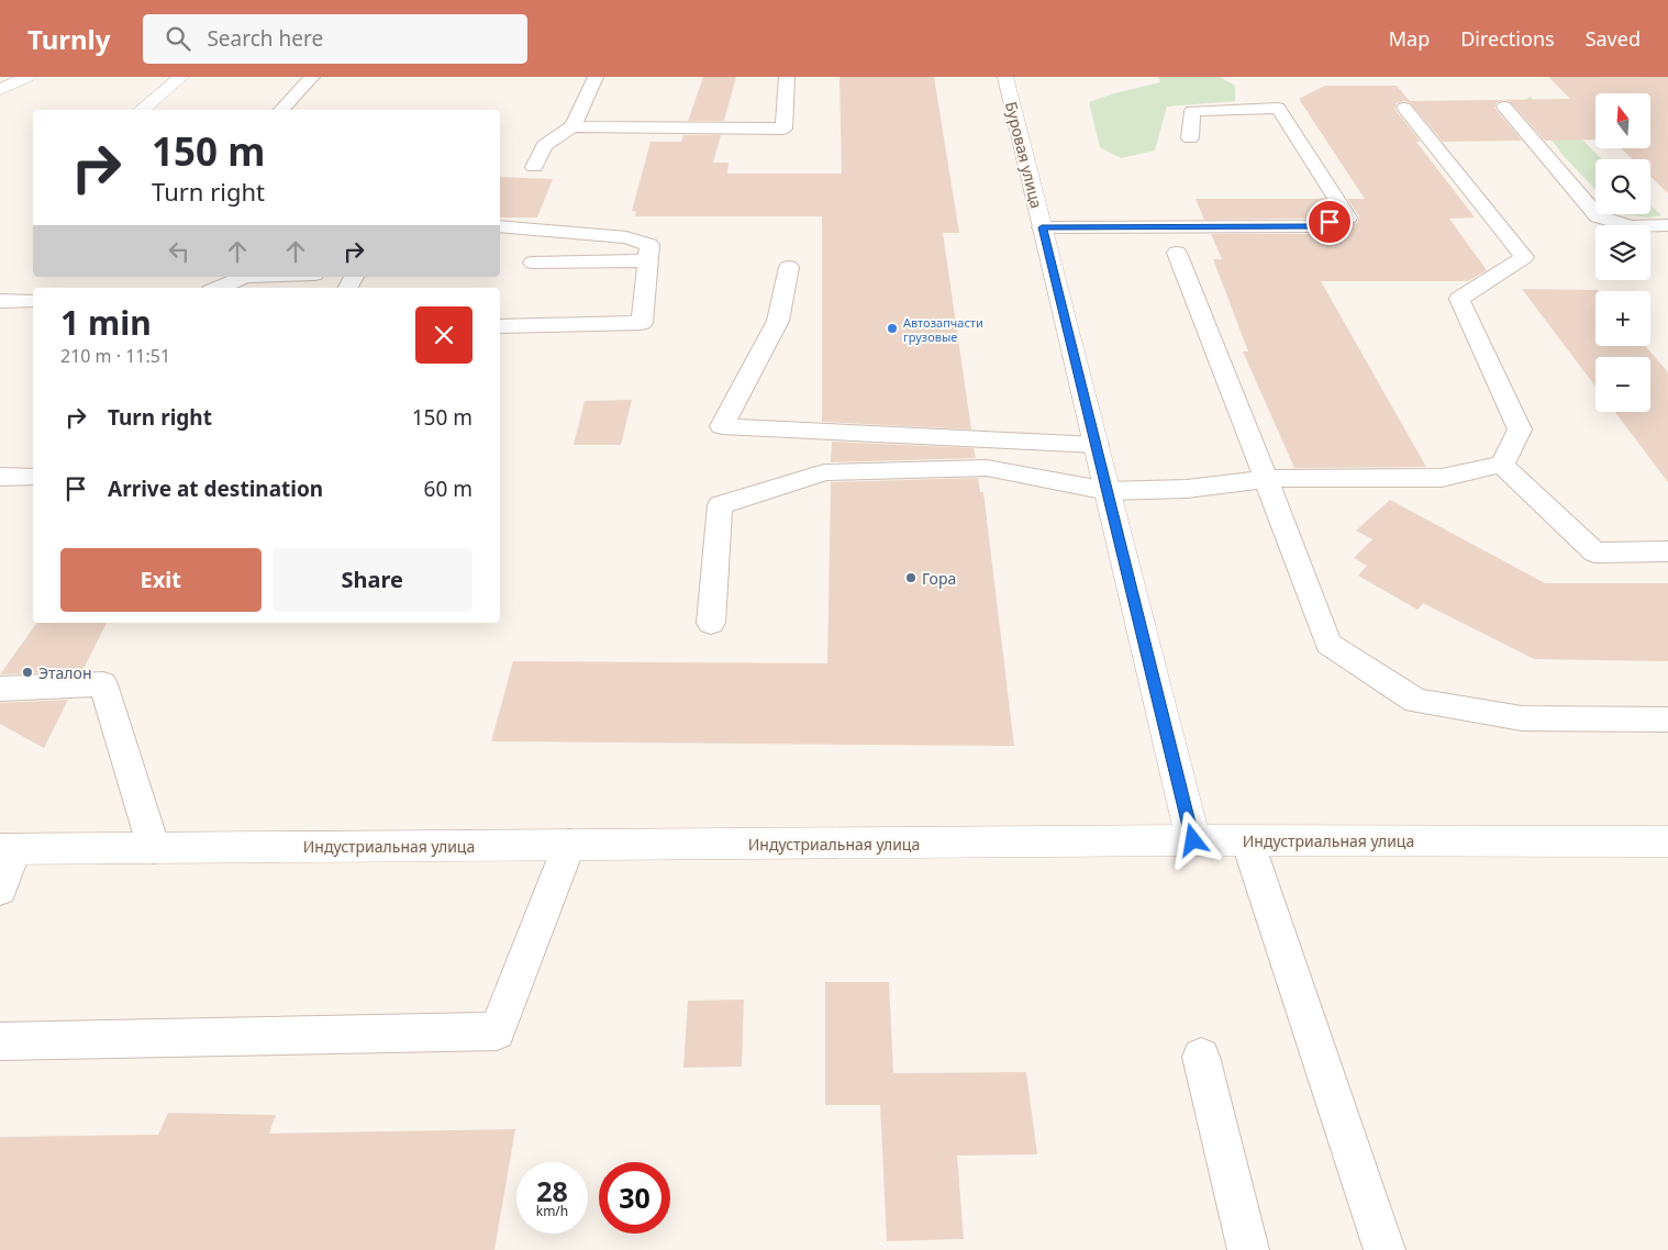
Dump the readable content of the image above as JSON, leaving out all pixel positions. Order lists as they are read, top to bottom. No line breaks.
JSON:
{"streets":{"street":["Буровая улица","Индустриальная улица"]},"crossings":[["Буровая улица","Индустриальная улица"]],"places":["Автозапчасти грузовые","Гора","Эталон"],"north":"top","page":{"header":"Turnly","search":"Search here","nav":["Map","Directions","Saved"],"map_buttons":["+","−"],"turn":["150 m","Turn right"],"heading":["1 min","210 m · 11:51"],"list":[{"name":"Turn right","value":"150 m"},{"name":"Arrive at destination","value":"60 m"}],"buttons":["Exit","Share"],"speed":"28 km/h","limit":"30"}}
